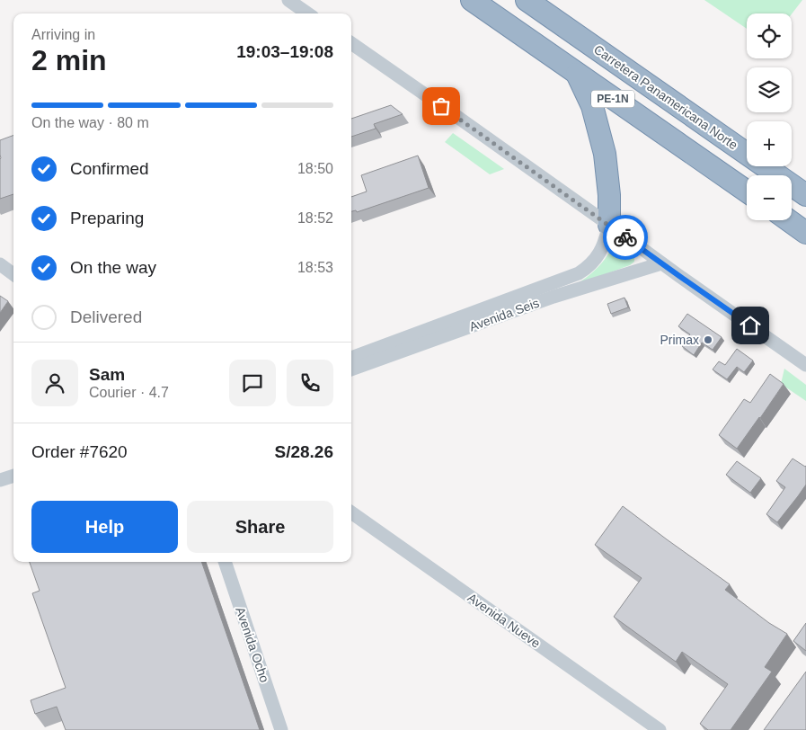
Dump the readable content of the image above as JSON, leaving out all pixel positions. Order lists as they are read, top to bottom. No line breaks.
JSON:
{"streets":{"highway":["Carretera Panamericana Norte","PE-1N"],"street":["Avenida Seis","Avenida Nueve","Avenida Ocho"]},"places":["Primax"],"page":{"map_buttons":["+","−"],"heading":["2 min","Arriving in","19:03–19:08"],"panel":["Sam","Courier · 4.7","Order #7620","S/28.26"],"bar":"On the way · 80 m","list":[["Confirmed","18:50"],["Preparing","18:52"],["On the way","18:53"],"Delivered"],"buttons":["Help","Share"]}}
